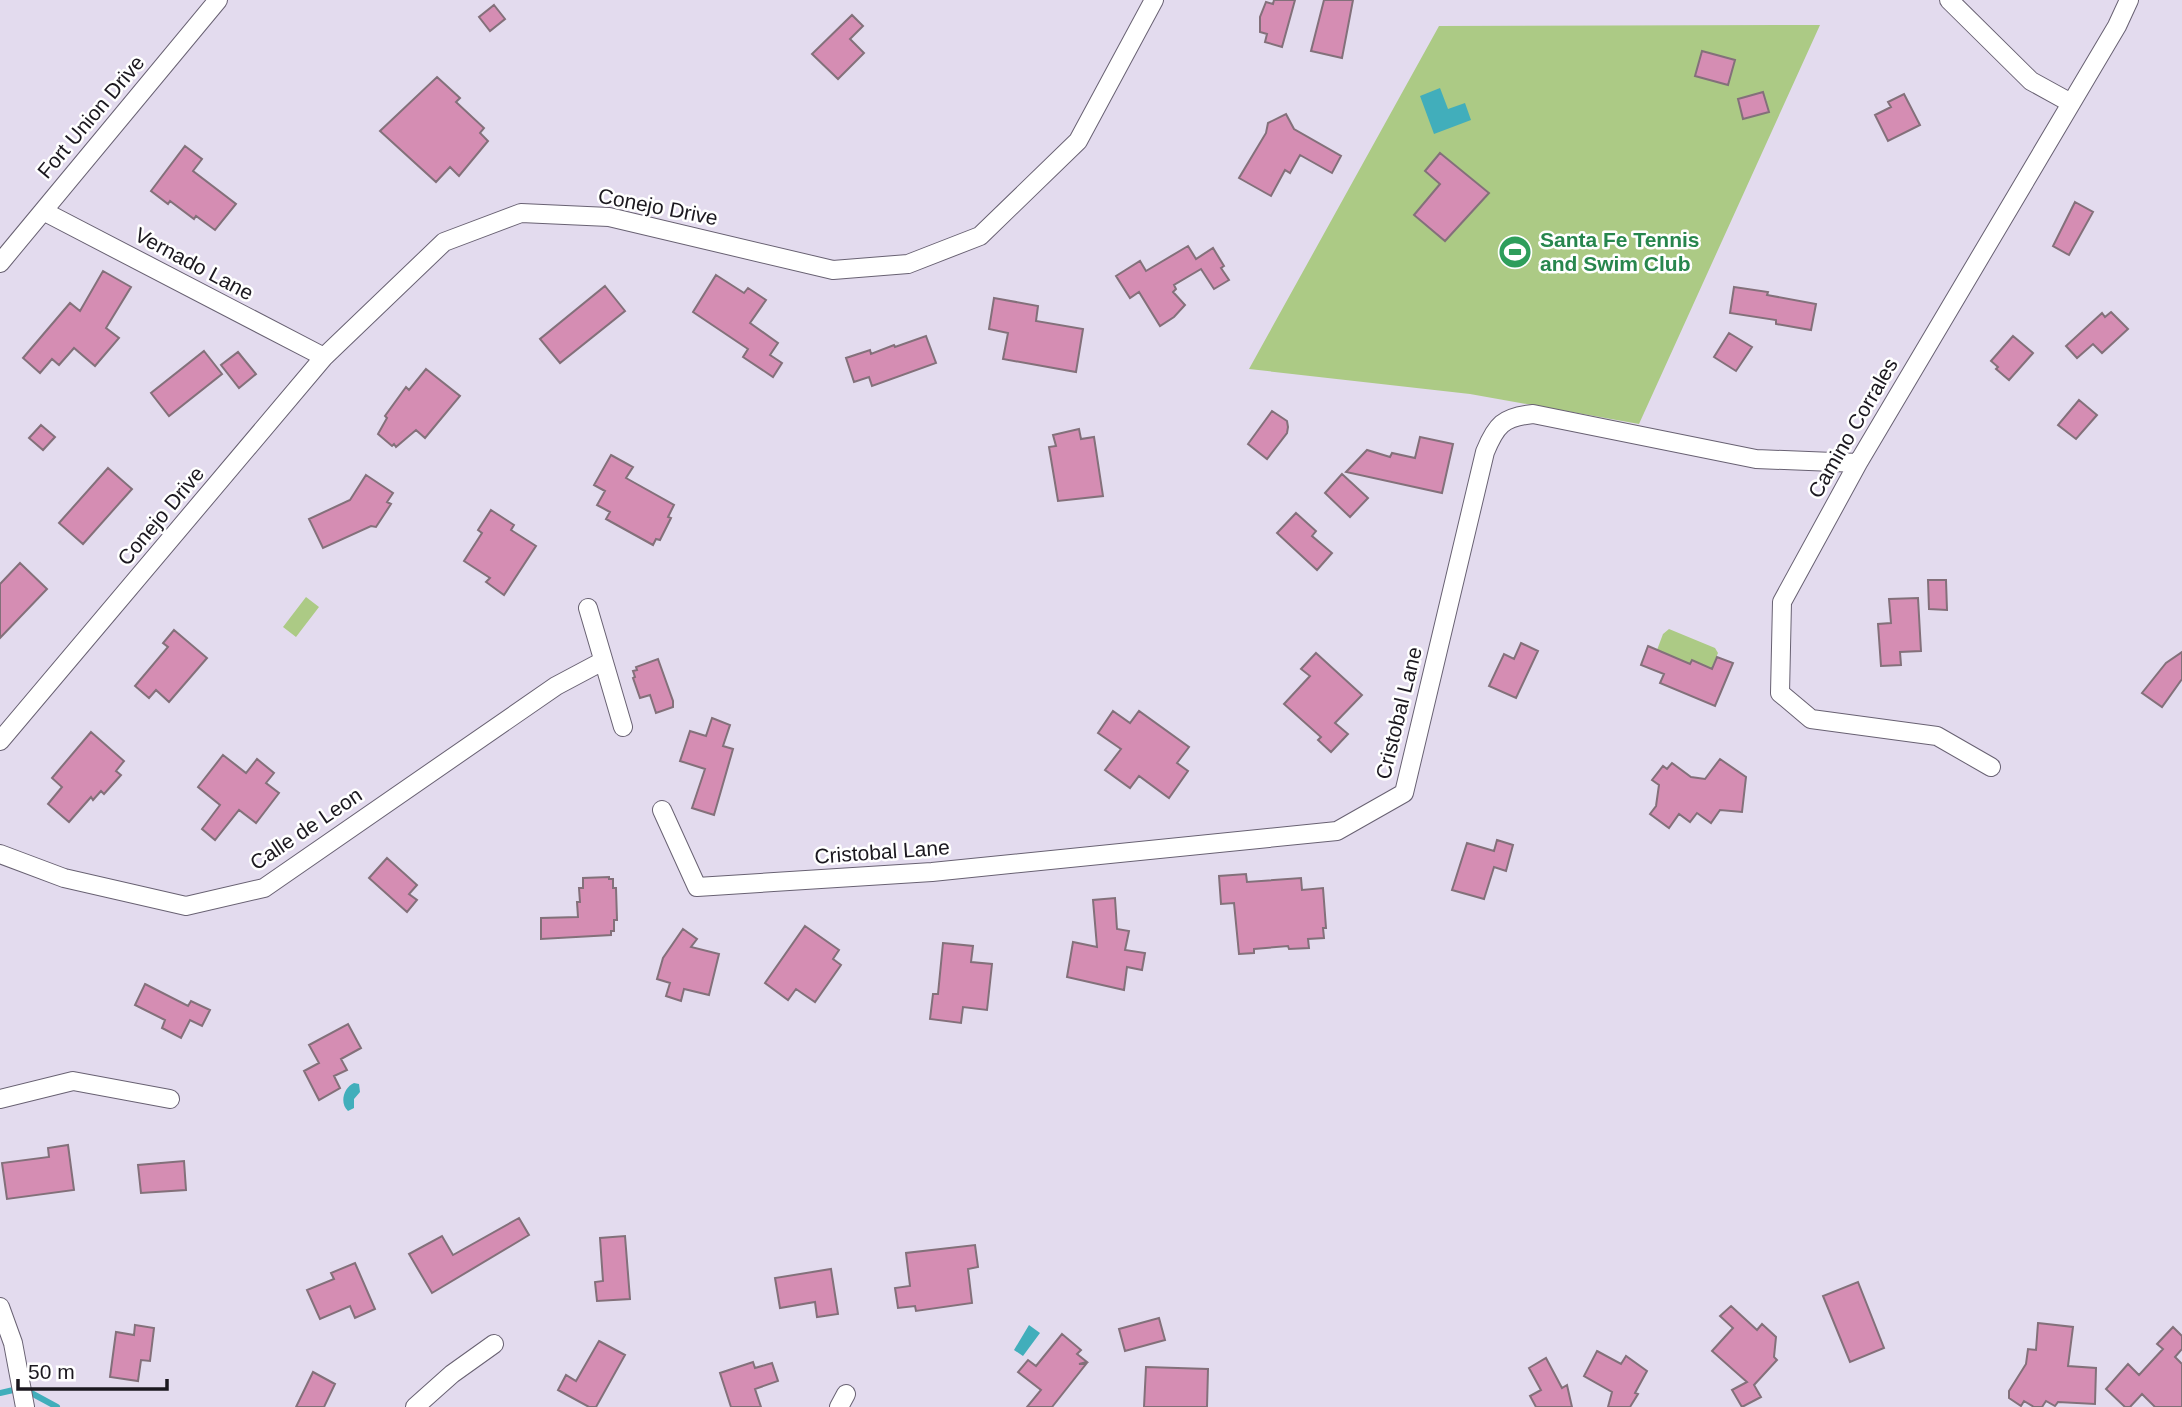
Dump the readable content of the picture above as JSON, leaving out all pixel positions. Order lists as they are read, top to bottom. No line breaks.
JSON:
{"streets":{"street":["Fort Union Drive","Conejo Drive","Vernado Lane","Camino Corrales","Cristobal Lane","Calle de Leon"]},"crossings":[["Fort Union Drive","Vernado Lane"],["Conejo Drive","Vernado Lane"],["Camino Corrales","Cristobal Lane"]],"places":{"sports":["Santa Fe Tennis and Swim Club"]},"scale_bar":"50 m"}
